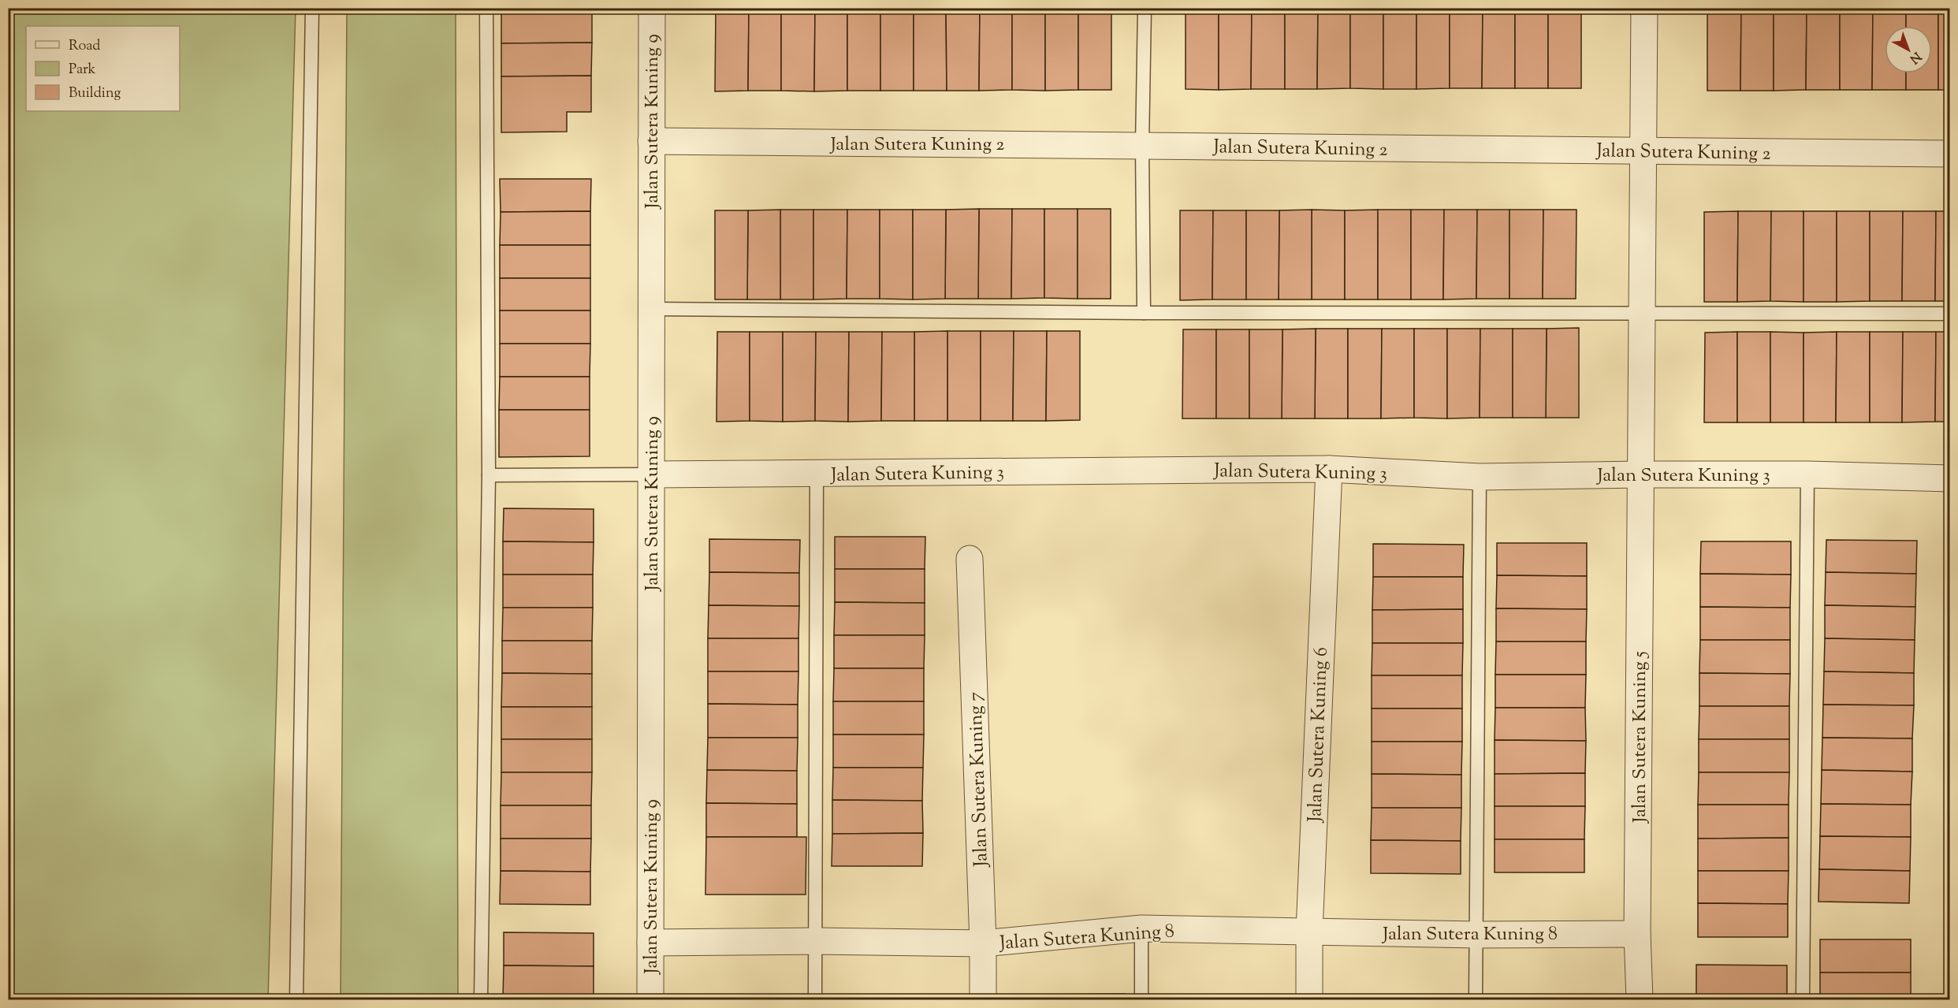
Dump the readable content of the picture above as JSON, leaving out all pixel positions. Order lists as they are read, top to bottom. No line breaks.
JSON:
{"streets":{"street":["Jalan Sutera Kuning 9","Jalan Sutera Kuning 2","Jalan Sutera Kuning 3","Jalan Sutera Kuning 6","Jalan Sutera Kuning 5","Jalan Sutera Kuning 7","Jalan Sutera Kuning 8"]},"crossings":[["Jalan Sutera Kuning 9","Jalan Sutera Kuning 2"],["Jalan Sutera Kuning 9","Jalan Sutera Kuning 3"],["Jalan Sutera Kuning 9","Jalan Sutera Kuning 8"],["Jalan Sutera Kuning 2","Jalan Sutera Kuning 5"],["Jalan Sutera Kuning 3","Jalan Sutera Kuning 6"],["Jalan Sutera Kuning 3","Jalan Sutera Kuning 5"],["Jalan Sutera Kuning 6","Jalan Sutera Kuning 8"],["Jalan Sutera Kuning 5","Jalan Sutera Kuning 8"],["Jalan Sutera Kuning 7","Jalan Sutera Kuning 8"]],"legend":["Road","Park","Building"],"north":"bottom right"}
